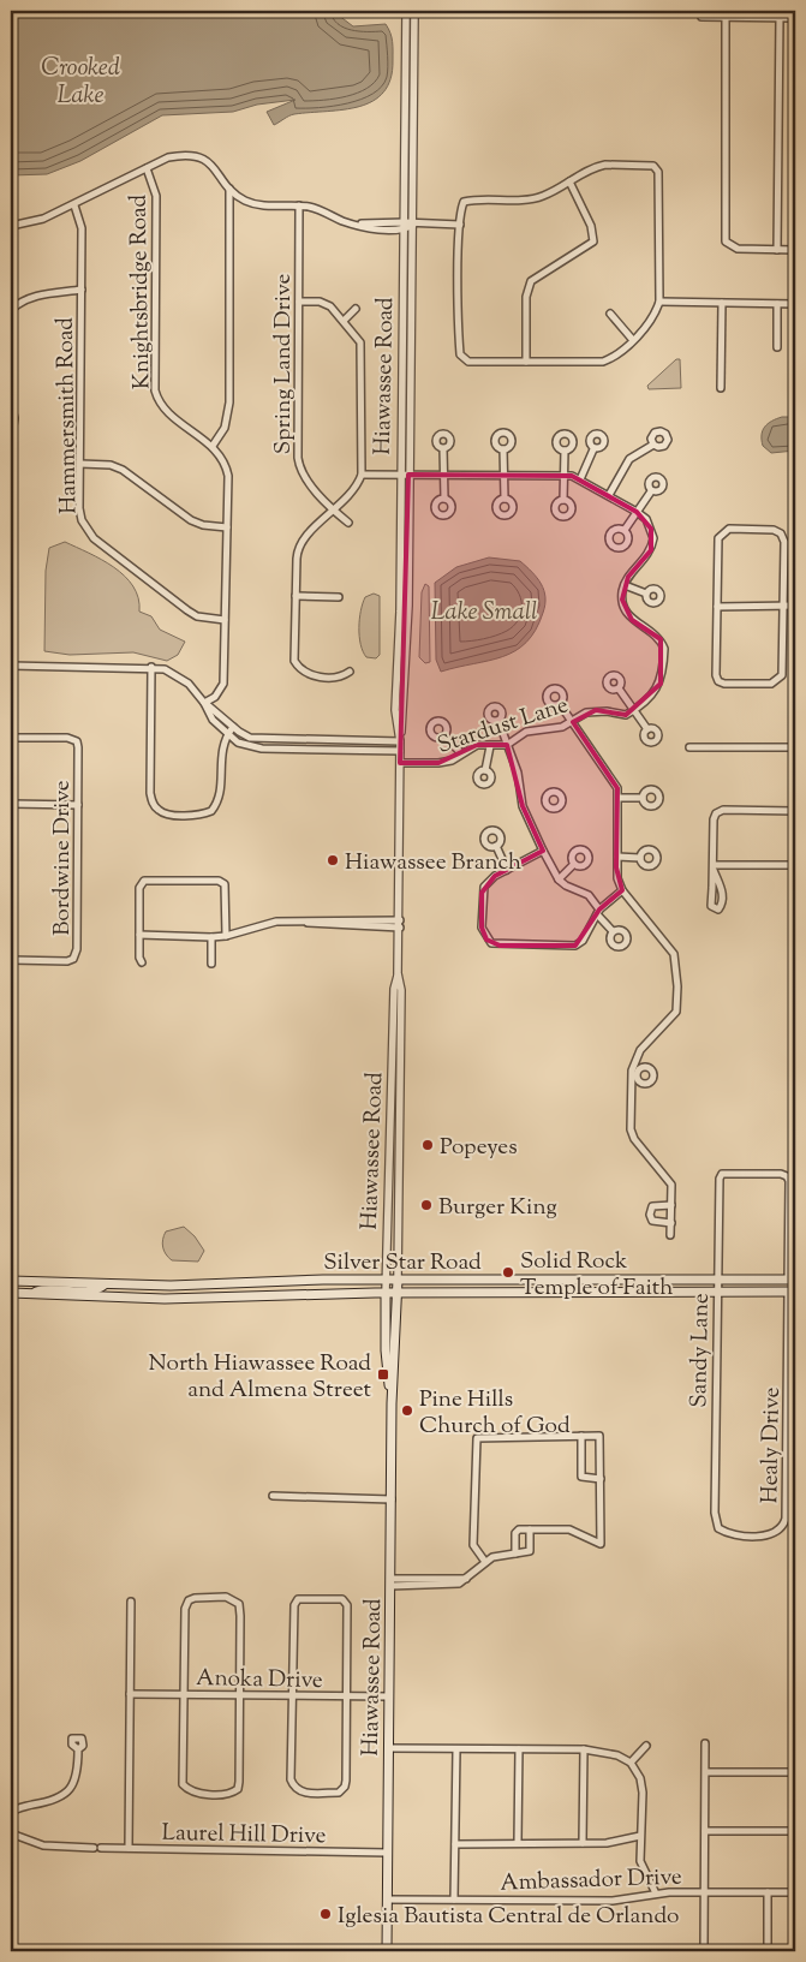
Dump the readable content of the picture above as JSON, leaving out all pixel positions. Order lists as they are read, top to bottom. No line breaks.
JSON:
{"streets":{"main road":["Hiawassee Road","Silver Star Road"],"street":["Knightsbridge Road","Spring Land Drive","Hammersmith Road","Stardust Lane","Bordwine Drive","Sandy Lane","Healy Drive","Anoka Drive","Laurel Hill Drive","Ambassador Drive"]},"crossings":[["Knightsbridge Road","Hammersmith Road"],["Hiawassee Road","Stardust Lane"],["Hiawassee Road","Silver Star Road"],["Hiawassee Road","Anoka Drive"],["Hiawassee Road","Laurel Hill Drive"],["Hiawassee Road","Ambassador Drive"],["Silver Star Road","Sandy Lane"],["Silver Star Road","Healy Drive"],["Sandy Lane","Healy Drive"]],"water":["Crooked Lake","Lake Small"],"places":{"other":["Hiawassee Branch","Popeyes","Burger King","Solid Rock Temple of Faith","Pine Hills Church of God","Iglesia Bautista Central de Orlando"],"transit":["North Hiawassee Road and Almena Street"]}}
